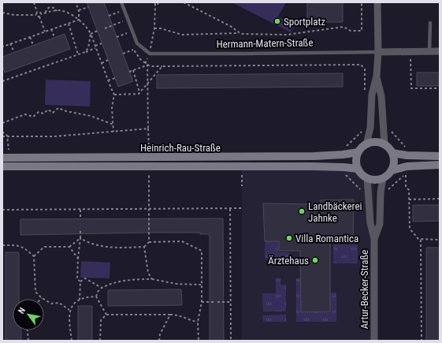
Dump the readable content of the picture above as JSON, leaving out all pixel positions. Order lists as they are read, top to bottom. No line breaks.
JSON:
{"streets":{"main road":["Heinrich-Rau-Straße"],"street":["Hermann-Matern-Straße","Artur-Becker-Straße"]},"crossings":[["Heinrich-Rau-Straße","Artur-Becker-Straße"]],"places":["Sportplatz","Landbäckerei Jahnke","Villa Romantica","Ärztehaus"],"north":"top left"}
